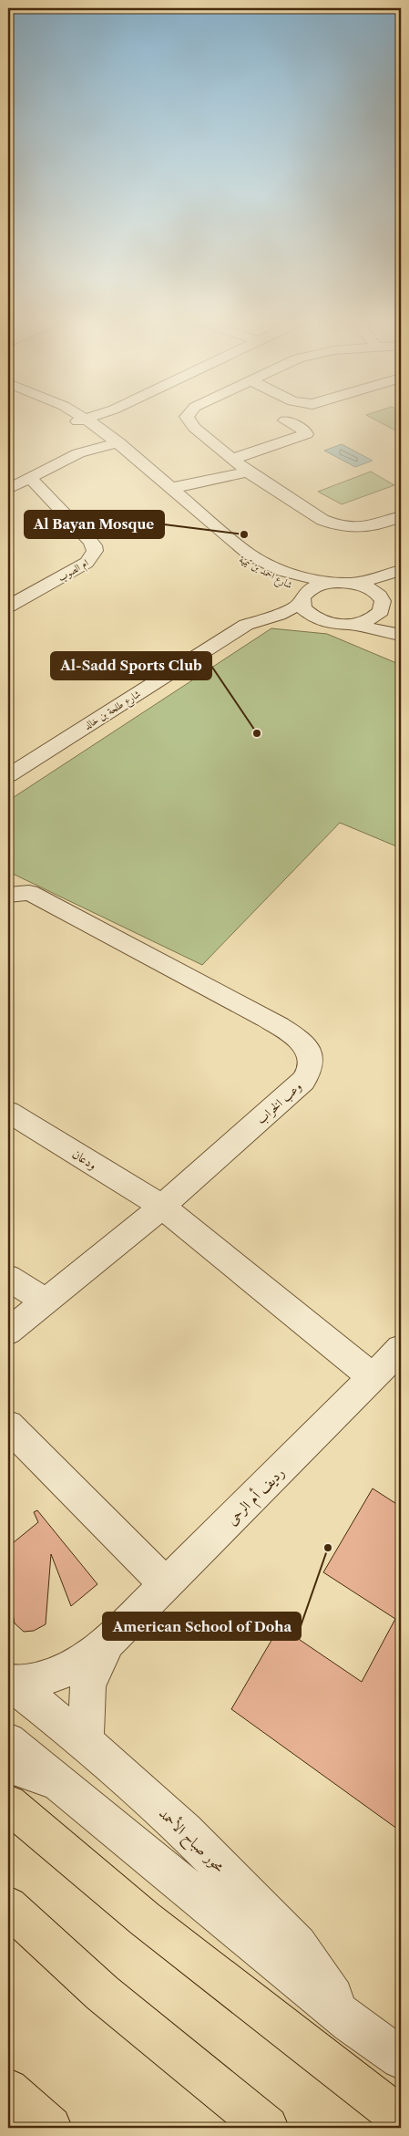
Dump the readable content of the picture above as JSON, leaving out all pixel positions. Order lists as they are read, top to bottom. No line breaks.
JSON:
{"streets":{"street":["ام الصوب","شارع احمد بن تيمية","شارع طلحة بن خالد","وعب الخراب","ودعان","رديف أم الرحى","محور صباح الأحمد"]},"crossings":[["شارع احمد بن تيمية","شارع طلحة بن خالد"],["وعب الخراب","ودعان"],["ودعان","رديف أم الرحى"],["رديف أم الرحى","محور صباح الأحمد"]],"places":["Al Bayan Mosque","Al-Sadd Sports Club","American School of Doha"]}
